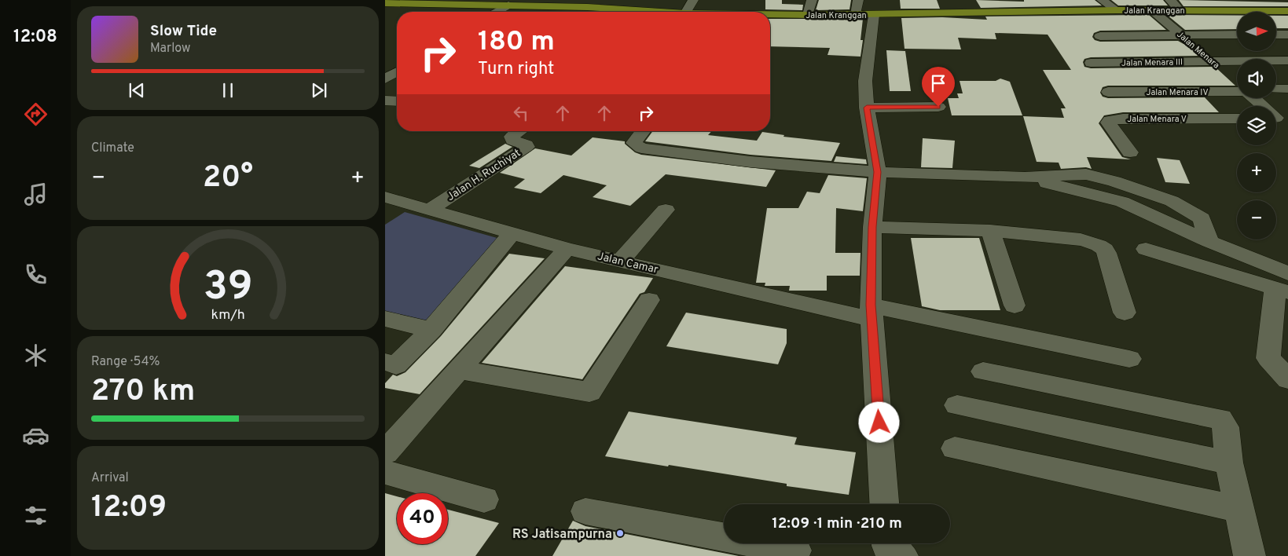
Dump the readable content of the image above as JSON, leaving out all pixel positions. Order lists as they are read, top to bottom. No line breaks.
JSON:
{"streets":{"main road":["Jalan Kranggan"],"street":["Jalan Menara","Jalan Menara III","Jalan Menara IV","Jalan Menara V","Jalan H. Ruchiyat","Jalan Camar"]},"crossings":[["Jalan Kranggan","Jalan Menara"],["Jalan Menara","Jalan Menara III"],["Jalan H. Ruchiyat","Jalan Camar"]],"places":["RS Jatisampurna"],"north":"right","page":{"tabs":"12:08","map_buttons":["+","−"],"turn":["180 m","Turn right"],"song":["Slow Tide","Marlow"],"tile":["Climate",["Range · 54%","270 km"],["Arrival","12:09"]],"heat":["−","20°","+"],"limit":"40","trip":"12:09 · 1 min · 210 m","gauge":["39","km/h"]}}
